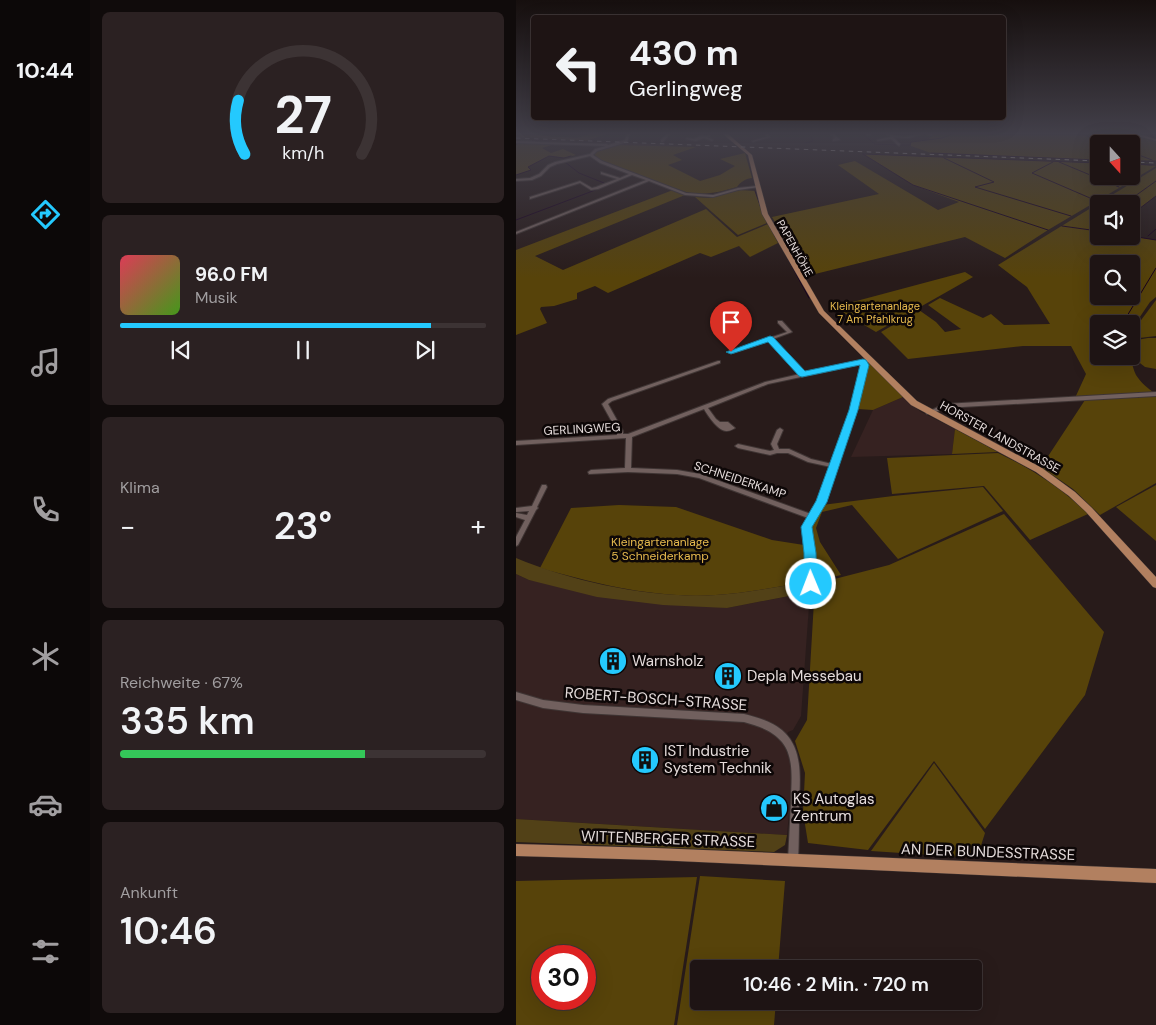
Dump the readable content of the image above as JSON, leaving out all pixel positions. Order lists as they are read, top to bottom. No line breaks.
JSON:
{"streets":{"main road":["PAPENHÖHE","HORSTER LANDSTRASSE","WITTENBERGER STRASSE","AN DER BUNDESSTRASSE"],"street":["GERLINGWEG","SCHNEIDERKAMP","ROBERT-BOSCH-STRASSE"]},"crossings":[["PAPENHÖHE","GERLINGWEG"],["PAPENHÖHE","HORSTER LANDSTRASSE"],["GERLINGWEG","HORSTER LANDSTRASSE"],["ROBERT-BOSCH-STRASSE","WITTENBERGER STRASSE"],["WITTENBERGER STRASSE","AN DER BUNDESSTRASSE"]],"parks":["Kleingartenanlage 7 Am Pfahlkrug","Kleingartenanlage 5 Schneiderkamp"],"places":{"building":["Warnsholz","Depla Messebau","IST Industrie System Technik"],"shop":["KS Autoglas Zentrum"]},"north":"bottom","page":{"tabs":"10:44","turn":["430 m","Gerlingweg"],"song":["96.0 FM","Musik"],"tile":["Klima",["Reichweite · 67%","335 km"],["Ankunft","10:46"]],"heat":["−","23°","+"],"limit":"30","trip":"10:46 · 2 Min. · 720 m","gauge":["27","km/h"]}}
